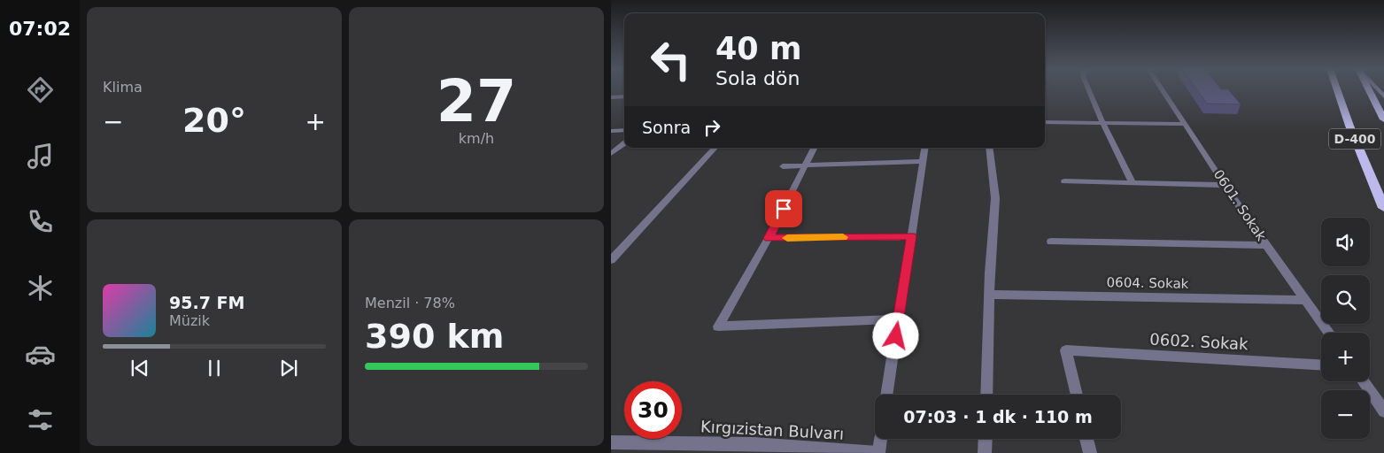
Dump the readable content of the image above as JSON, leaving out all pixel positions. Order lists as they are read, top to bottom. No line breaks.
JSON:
{"streets":{"highway":["D-400"],"street":["0601. Sokak","0604. Sokak","0602. Sokak","Kırgızistan Bulvarı"]},"crossings":[["0601. Sokak","0604. Sokak"]],"page":{"tabs":"07:02","tile":["Klima",["27","km/h"],["Menzil · 78%","390 km"]],"turn":["40 m","Sola dön"],"heat":["−","20°","+"],"then":"Sonra","map_buttons":["+","−"],"song":["95.7 FM","Müzik"],"limit":"30","trip":"07:03 · 1 dk · 110 m"}}
